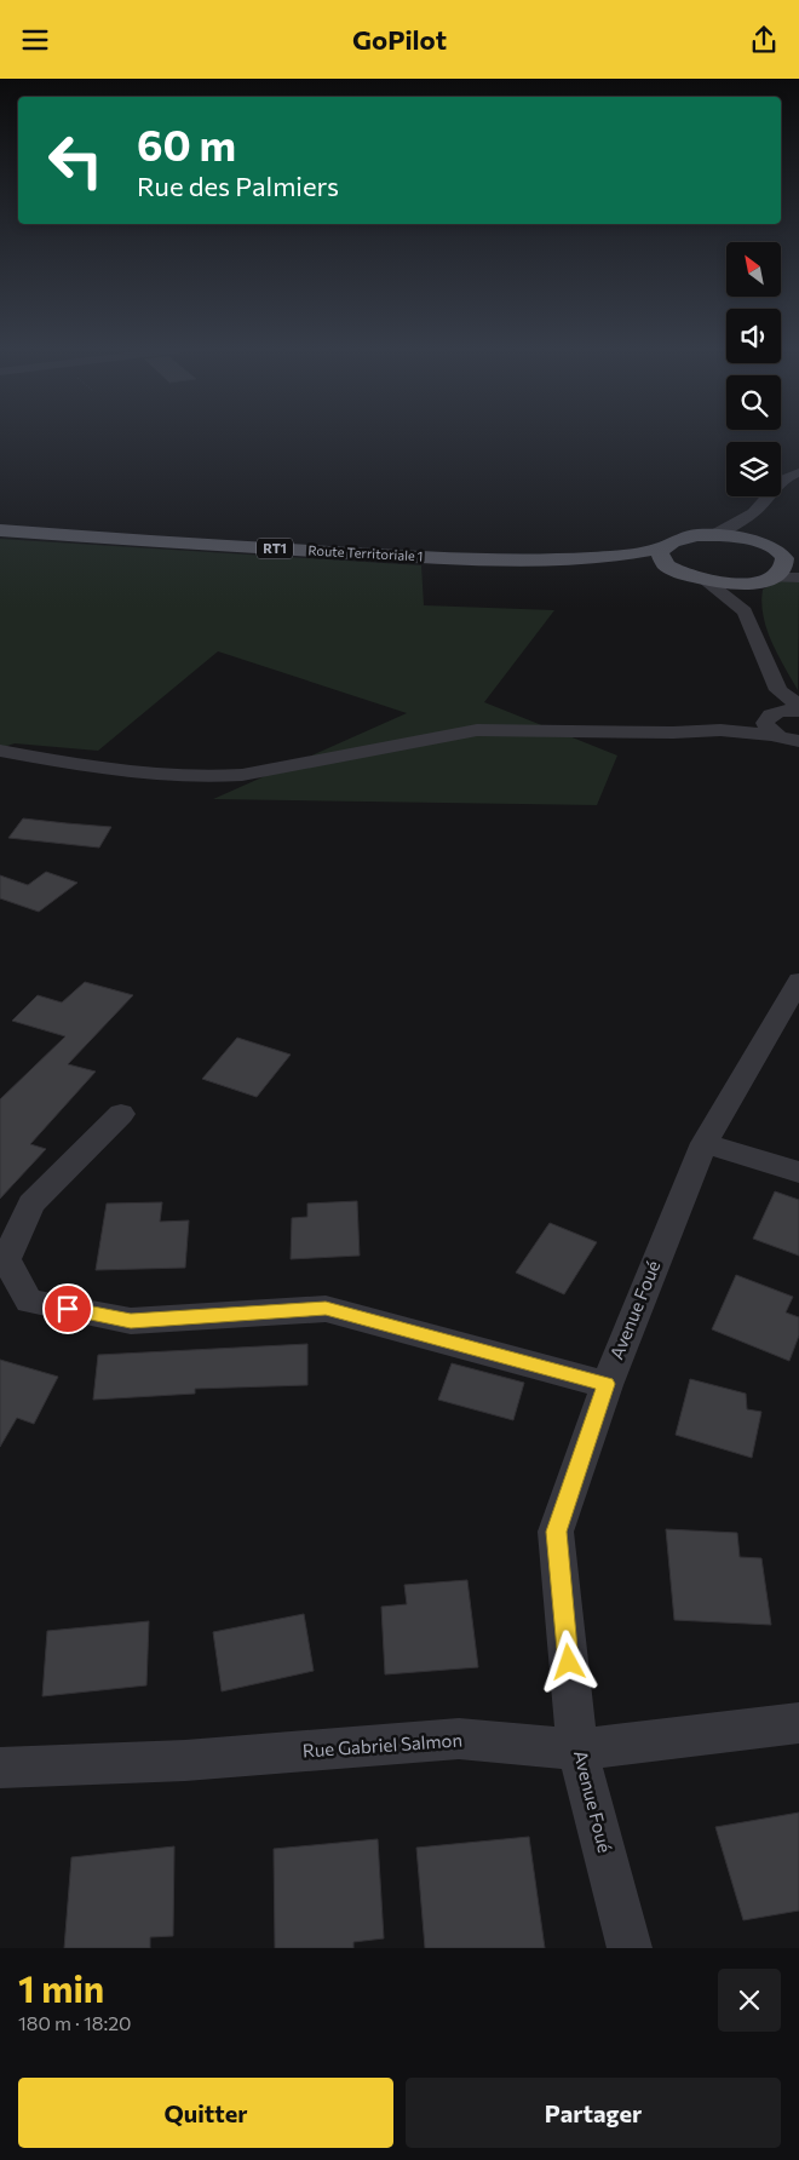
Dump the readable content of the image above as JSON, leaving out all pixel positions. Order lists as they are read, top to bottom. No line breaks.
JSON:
{"streets":{"main road":["RT1","Route Territoriale 1"],"street":["Avenue Foué","Rue Gabriel Salmon"]},"crossings":[["Avenue Foué","Rue Gabriel Salmon"]],"north":"top left","page":{"header":"GoPilot","turn":["60 m","Rue des Palmiers"],"heading":["1 min","180 m · 18:20"],"buttons":["Quitter","Partager"]}}
